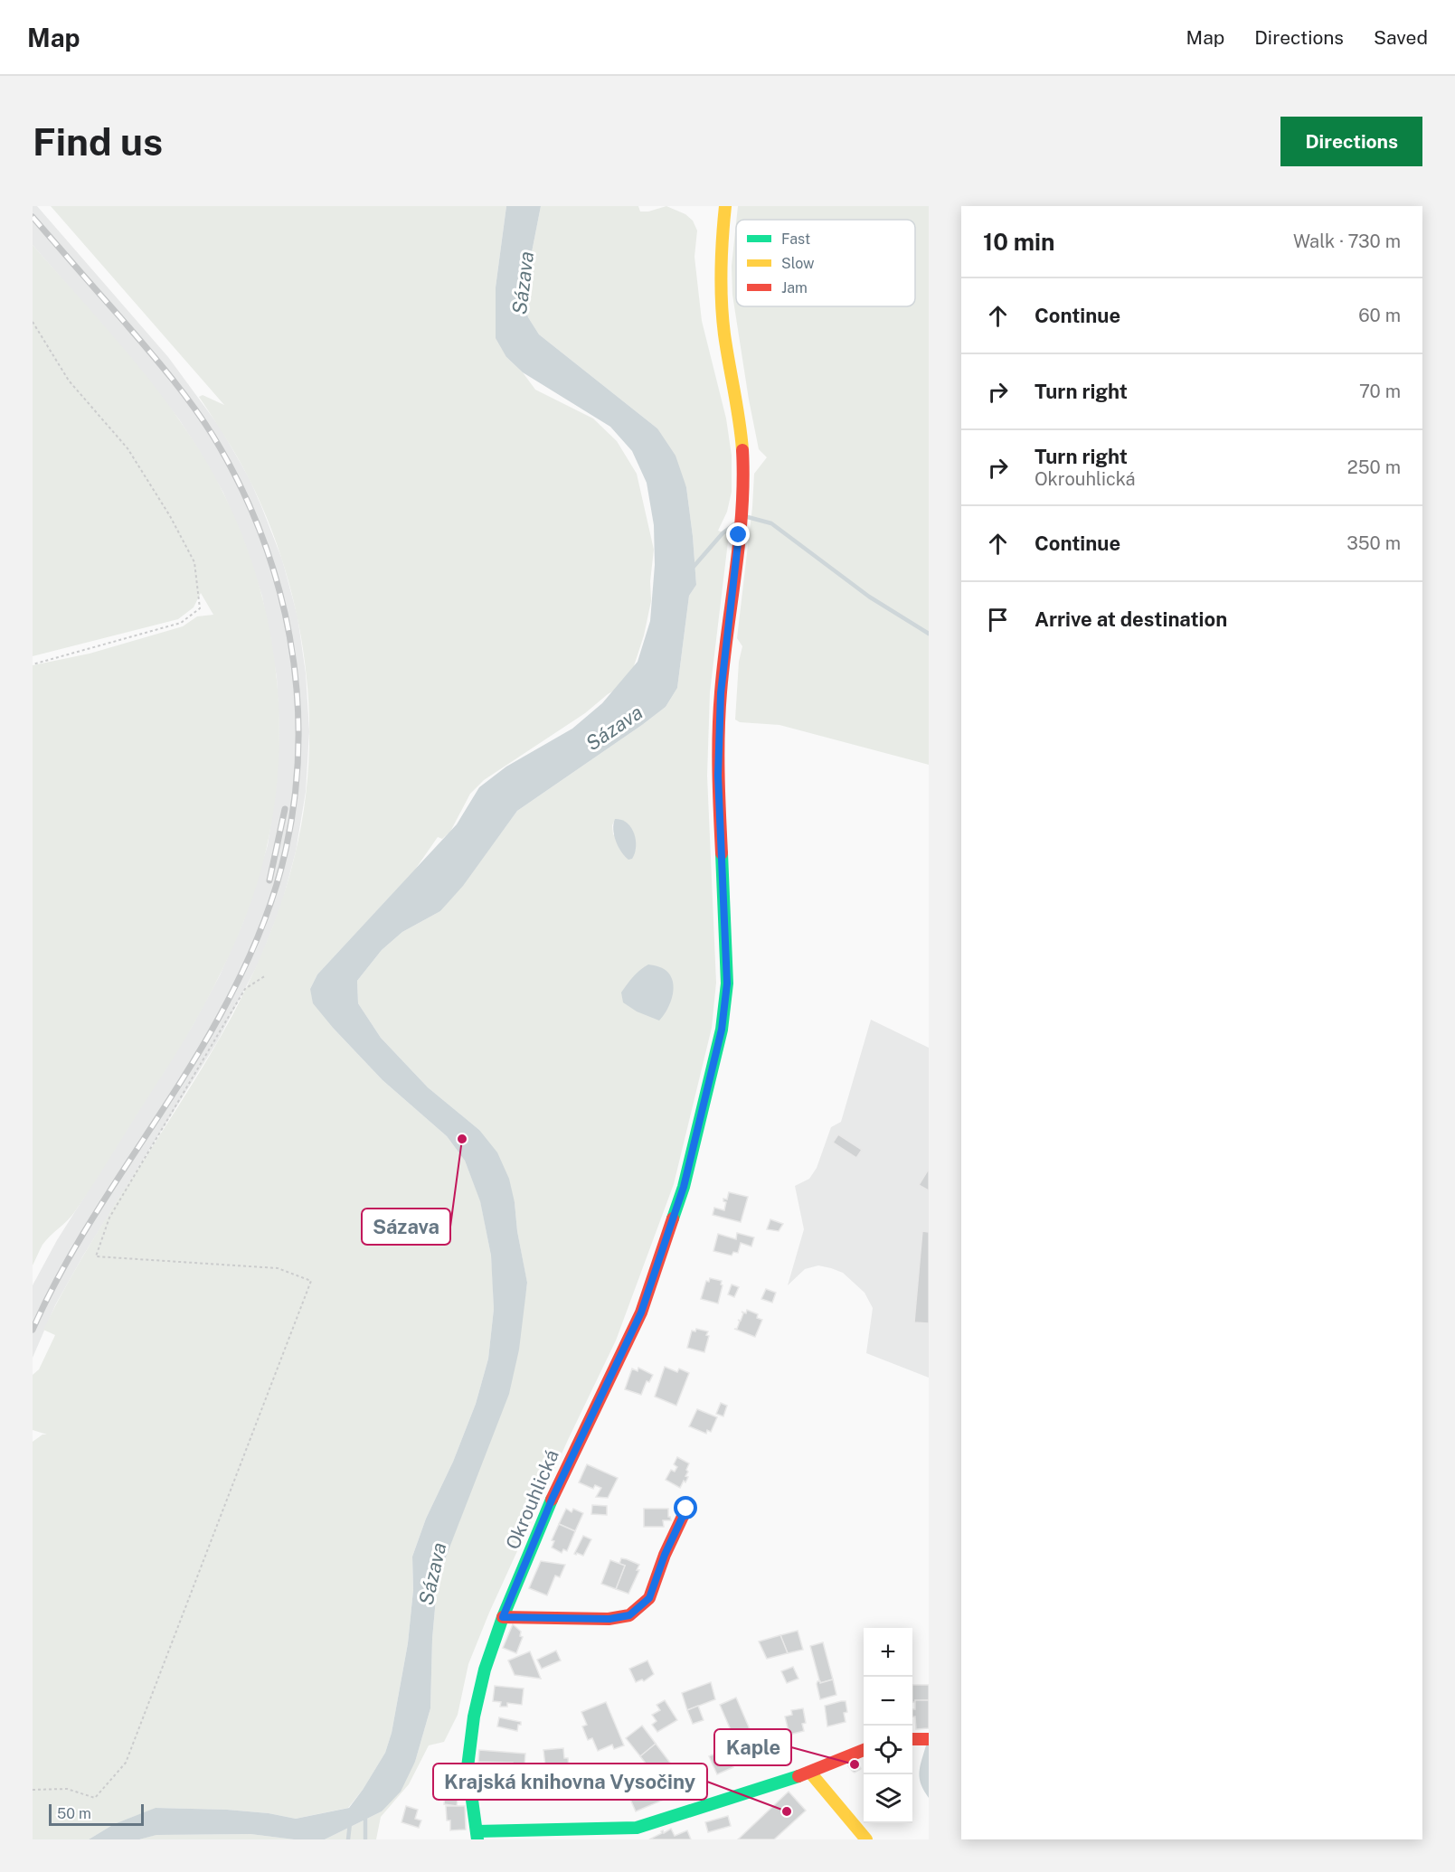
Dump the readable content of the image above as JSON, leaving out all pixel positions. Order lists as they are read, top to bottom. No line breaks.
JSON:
{"streets":{"main road":["Okrouhlická"]},"water":["Sázava"],"places":["Sázava","Kaple","Krajská knihovna Vysočiny"],"legend":["Fast","Slow","Jam"],"scale_bar":"50 m","page":{"header":"Map","nav":["Map","Directions","Saved"],"buttons":"Directions","title":"Find us","heading":["10 min","Walk · 730 m"],"list":[["Continue","60 m"],["Turn right","70 m"],["Turn right","Okrouhlická","250 m"],["Continue","350 m"],"Arrive at destination"],"map_buttons":["+","−"],"scale":"50 m"}}
